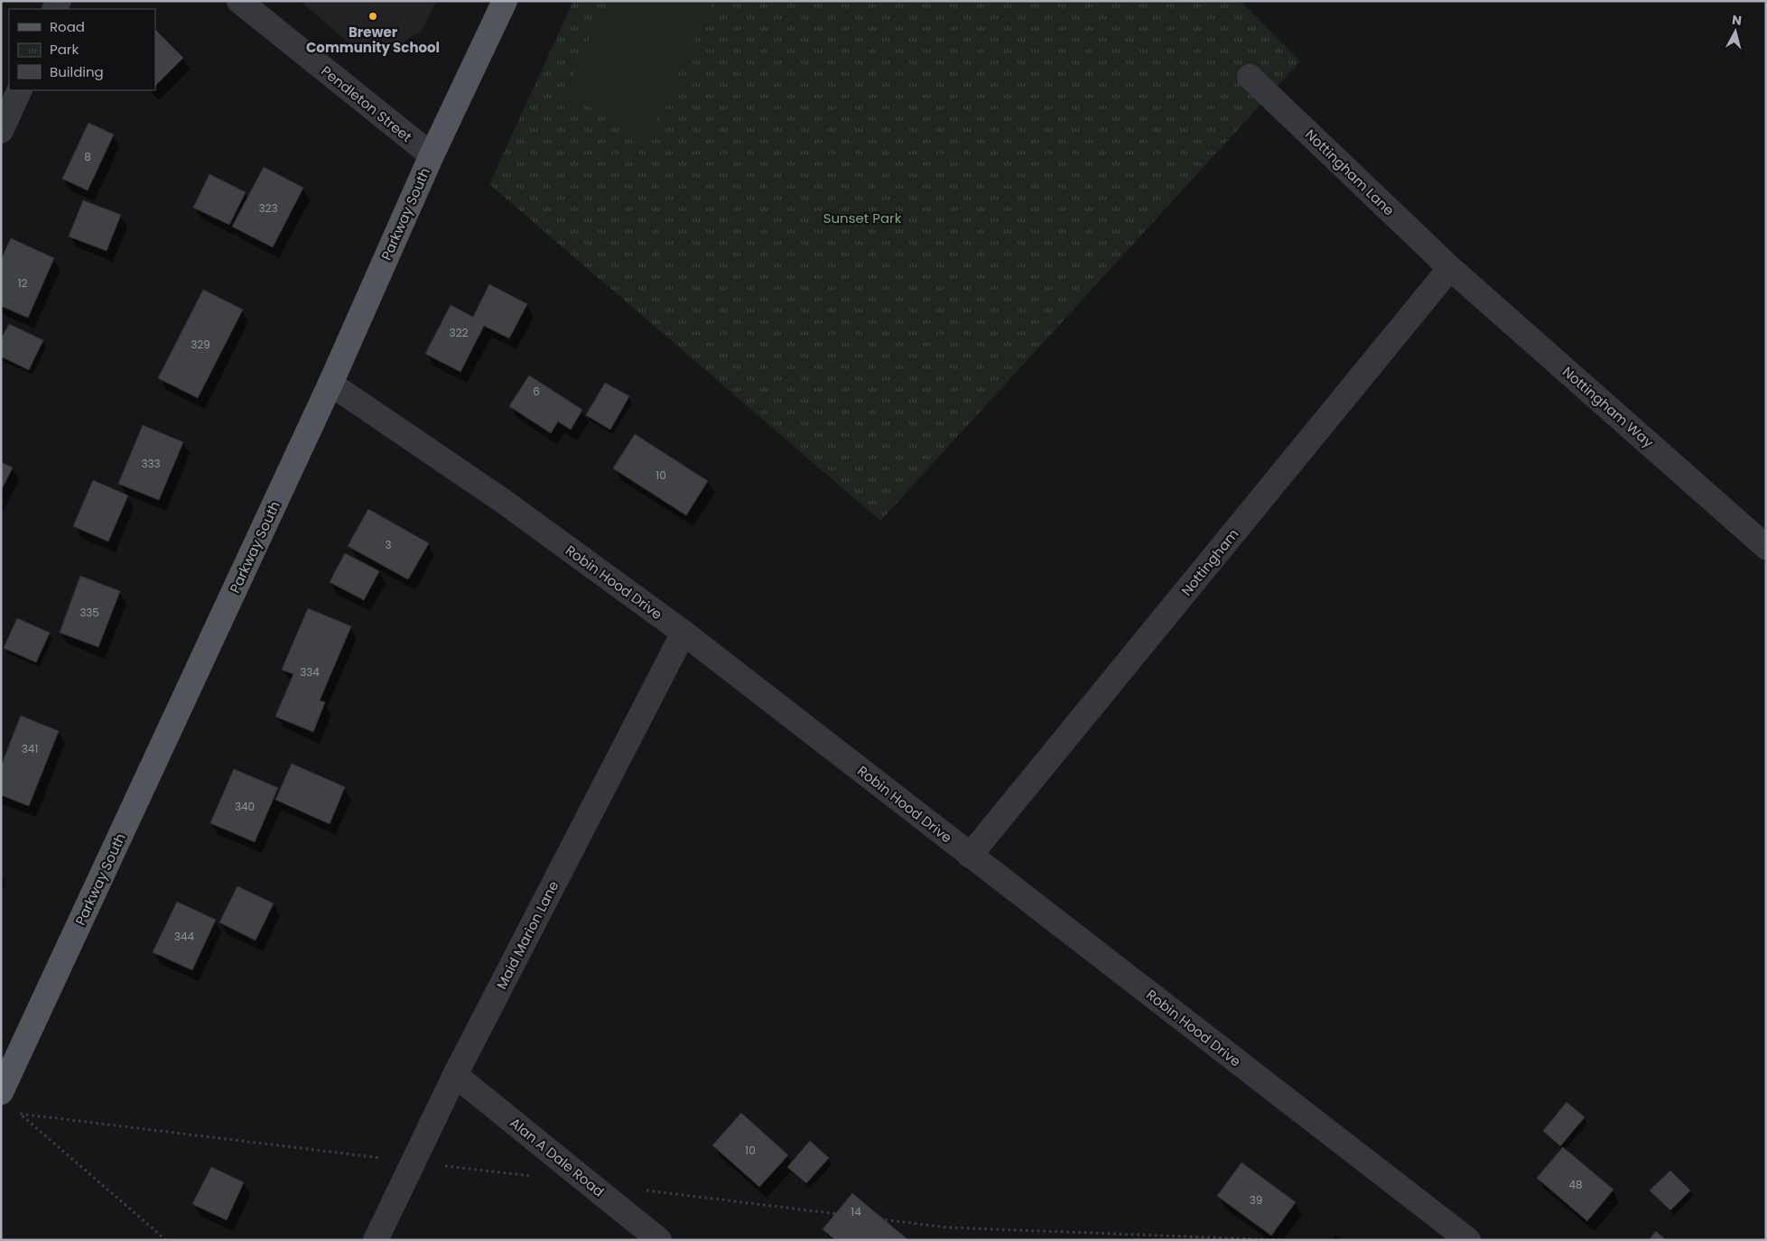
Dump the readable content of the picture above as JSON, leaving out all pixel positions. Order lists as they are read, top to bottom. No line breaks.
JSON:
{"streets":{"main road":["Parkway South"],"street":["Pendleton Street","Nottingham Lane","Nottingham Way","Nottingham","Robin Hood Drive","Maid Marion Lane","Alan A Dale Road"]},"crossings":[["Pendleton Street","Parkway South"],["Nottingham Lane","Nottingham Way"],["Nottingham Lane","Nottingham"],["Parkway South","Robin Hood Drive"],["Nottingham Way","Nottingham"],["Nottingham","Robin Hood Drive"],["Robin Hood Drive","Maid Marion Lane"],["Maid Marion Lane","Alan A Dale Road"]],"parks":["Sunset Park"],"places":["Brewer Community School"],"house_numbers":["8","323","12","322","329","6","333","10","3","335","334","341","340","344","10","48","39","14"],"legend":["Road","Park","Building"],"north":"top"}
